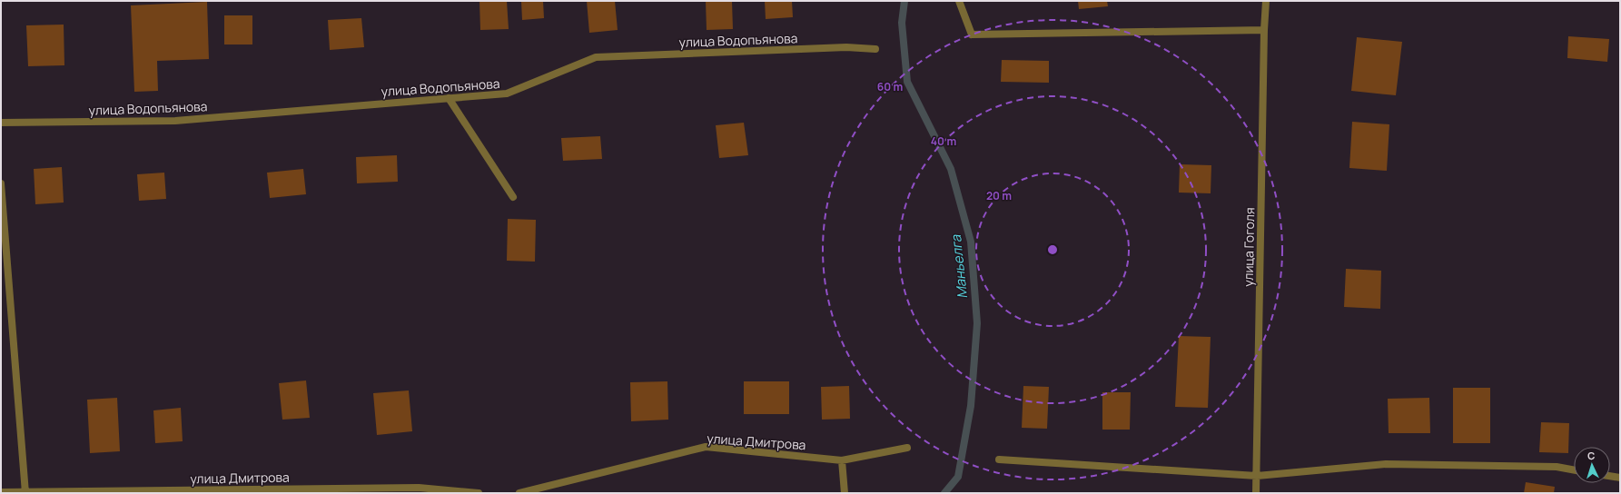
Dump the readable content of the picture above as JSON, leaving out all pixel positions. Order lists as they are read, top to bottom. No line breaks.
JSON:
{"streets":{"street":["улица Водопьянова","улица Гоголя","улица Дмитрова"]},"water":["Маньелга"],"north":"top","rings":["60 m","40 m","20 m"]}
